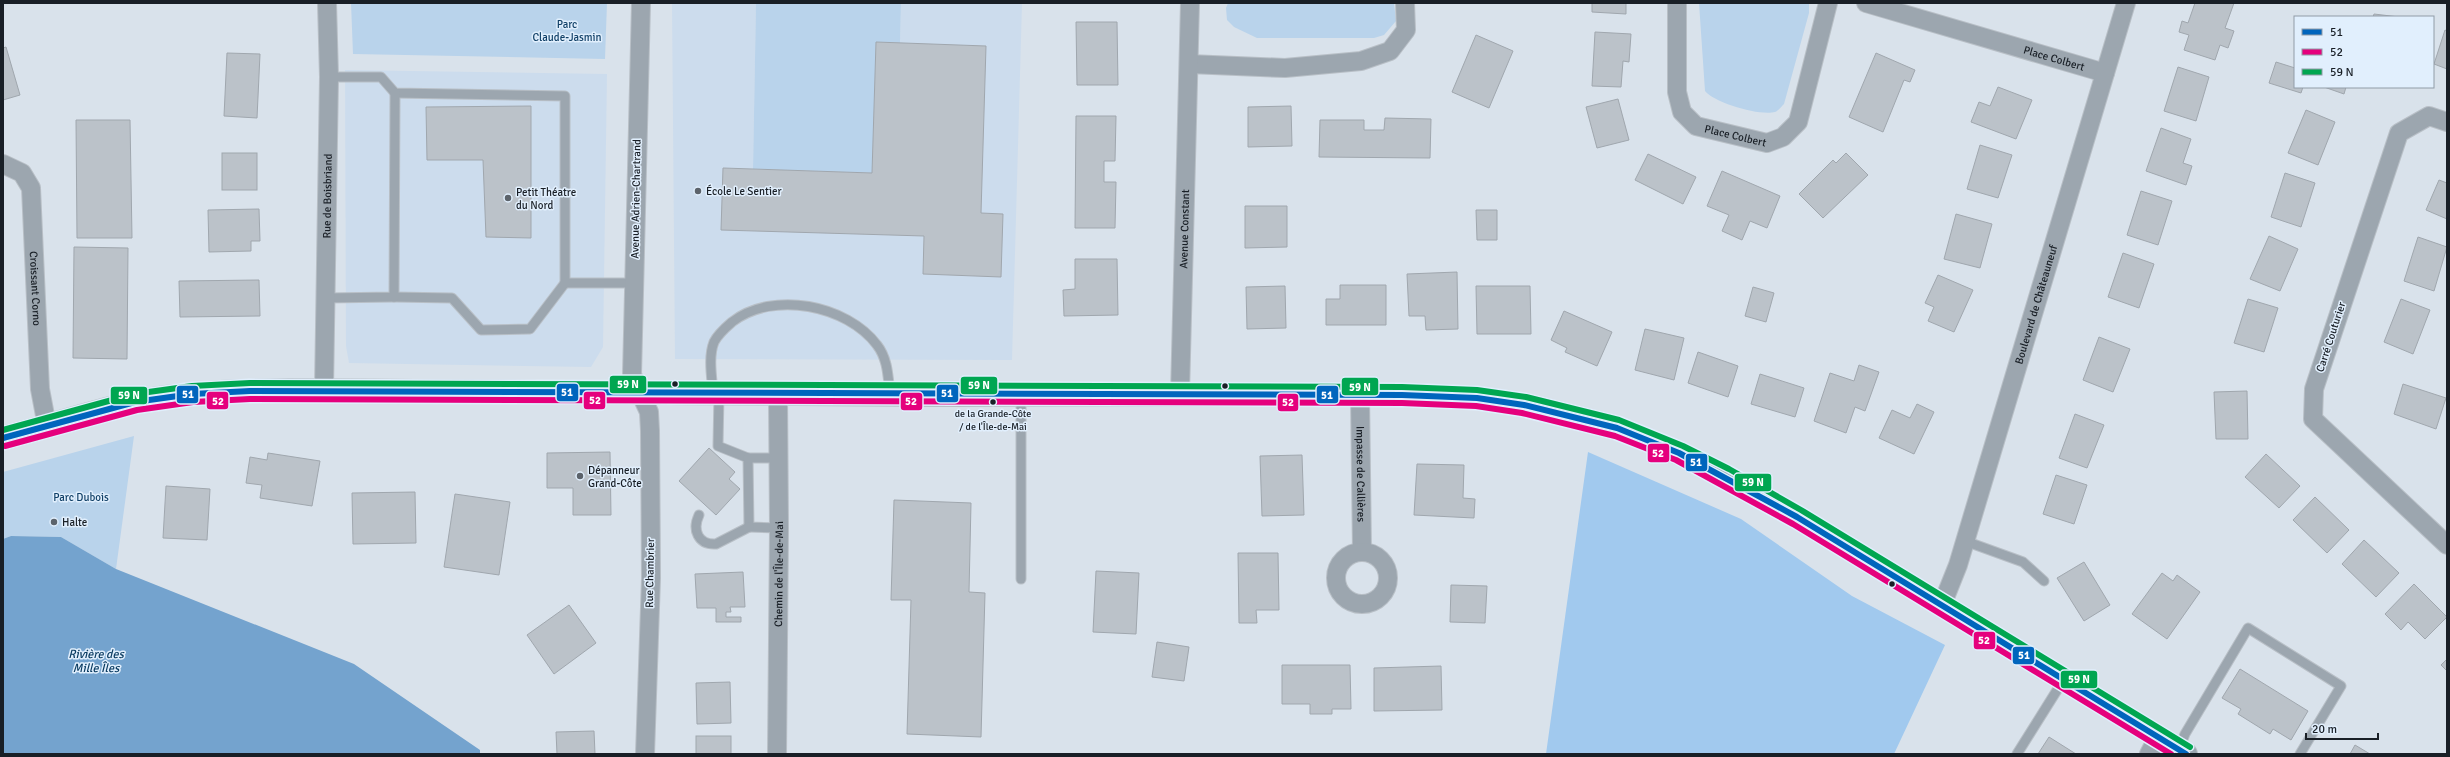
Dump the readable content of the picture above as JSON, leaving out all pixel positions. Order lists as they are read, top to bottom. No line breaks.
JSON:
{"streets":{"street":["Place Colbert","Rue de Boisbriand","Avenue Adrien-Chartrand","Avenue Constant","Croissant Corno","Boulevard de Châteauneuf","Carré Couturier","Impasse de Callières","Rue Chambrier","Chemin de l'Île-de-Mai"]},"crossings":[["Place Colbert","Boulevard de Châteauneuf"],["Avenue Adrien-Chartrand","Rue Chambrier"]],"water":["Rivière des Mille Îles"],"parks":["Parc Claude-Jasmin","Parc Dubois"],"places":["École Le Sentier","Petit Théatre du Nord","de la Grande-Côte / de l'Île-de-Mai","Dépanneur Grand-Côte","Halte"],"lines":["transit line 51","transit line 52"],"legend":["51","52","59 N"],"scale_bar":"20 m"}
